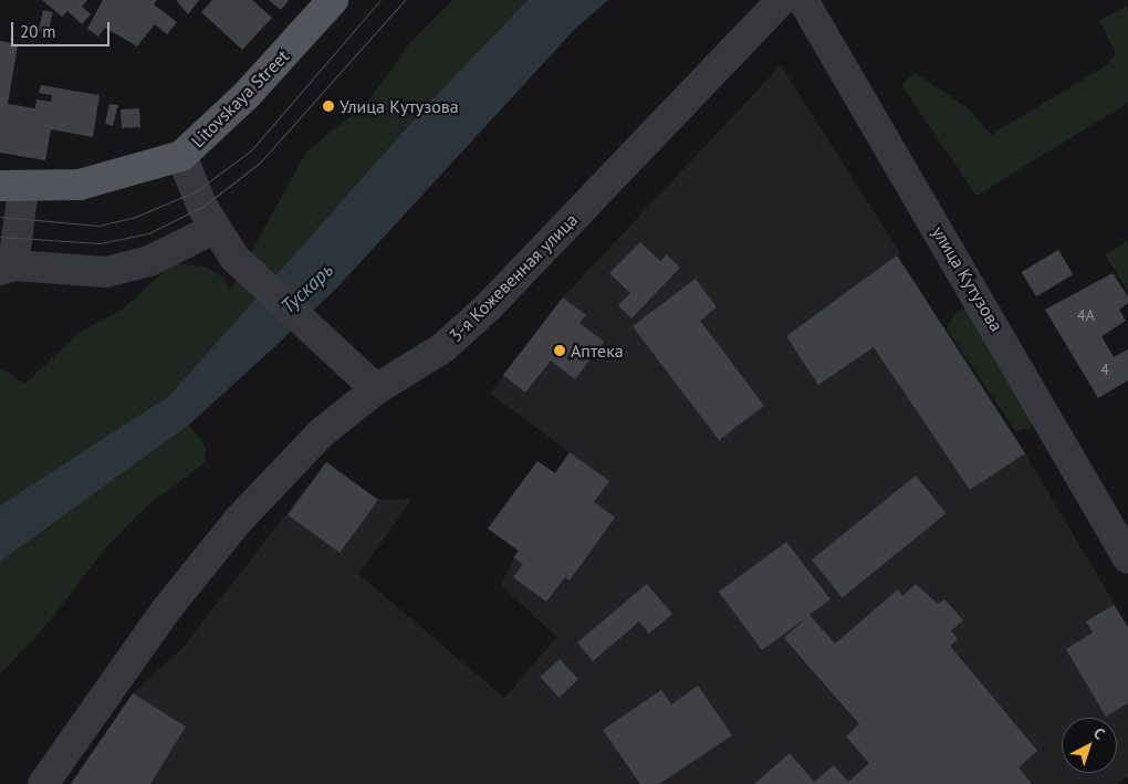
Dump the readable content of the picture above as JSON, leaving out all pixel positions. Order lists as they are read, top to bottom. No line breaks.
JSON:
{"streets":{"main road":["Litovskaya Street"],"street":["3-я Кожевенная улица","улица Кутузова"]},"water":["Тускарь"],"places":["Улица Кутузова","Аптека"],"house_numbers":["4А","4"],"scale_bar":"20 m","north":"top right"}
